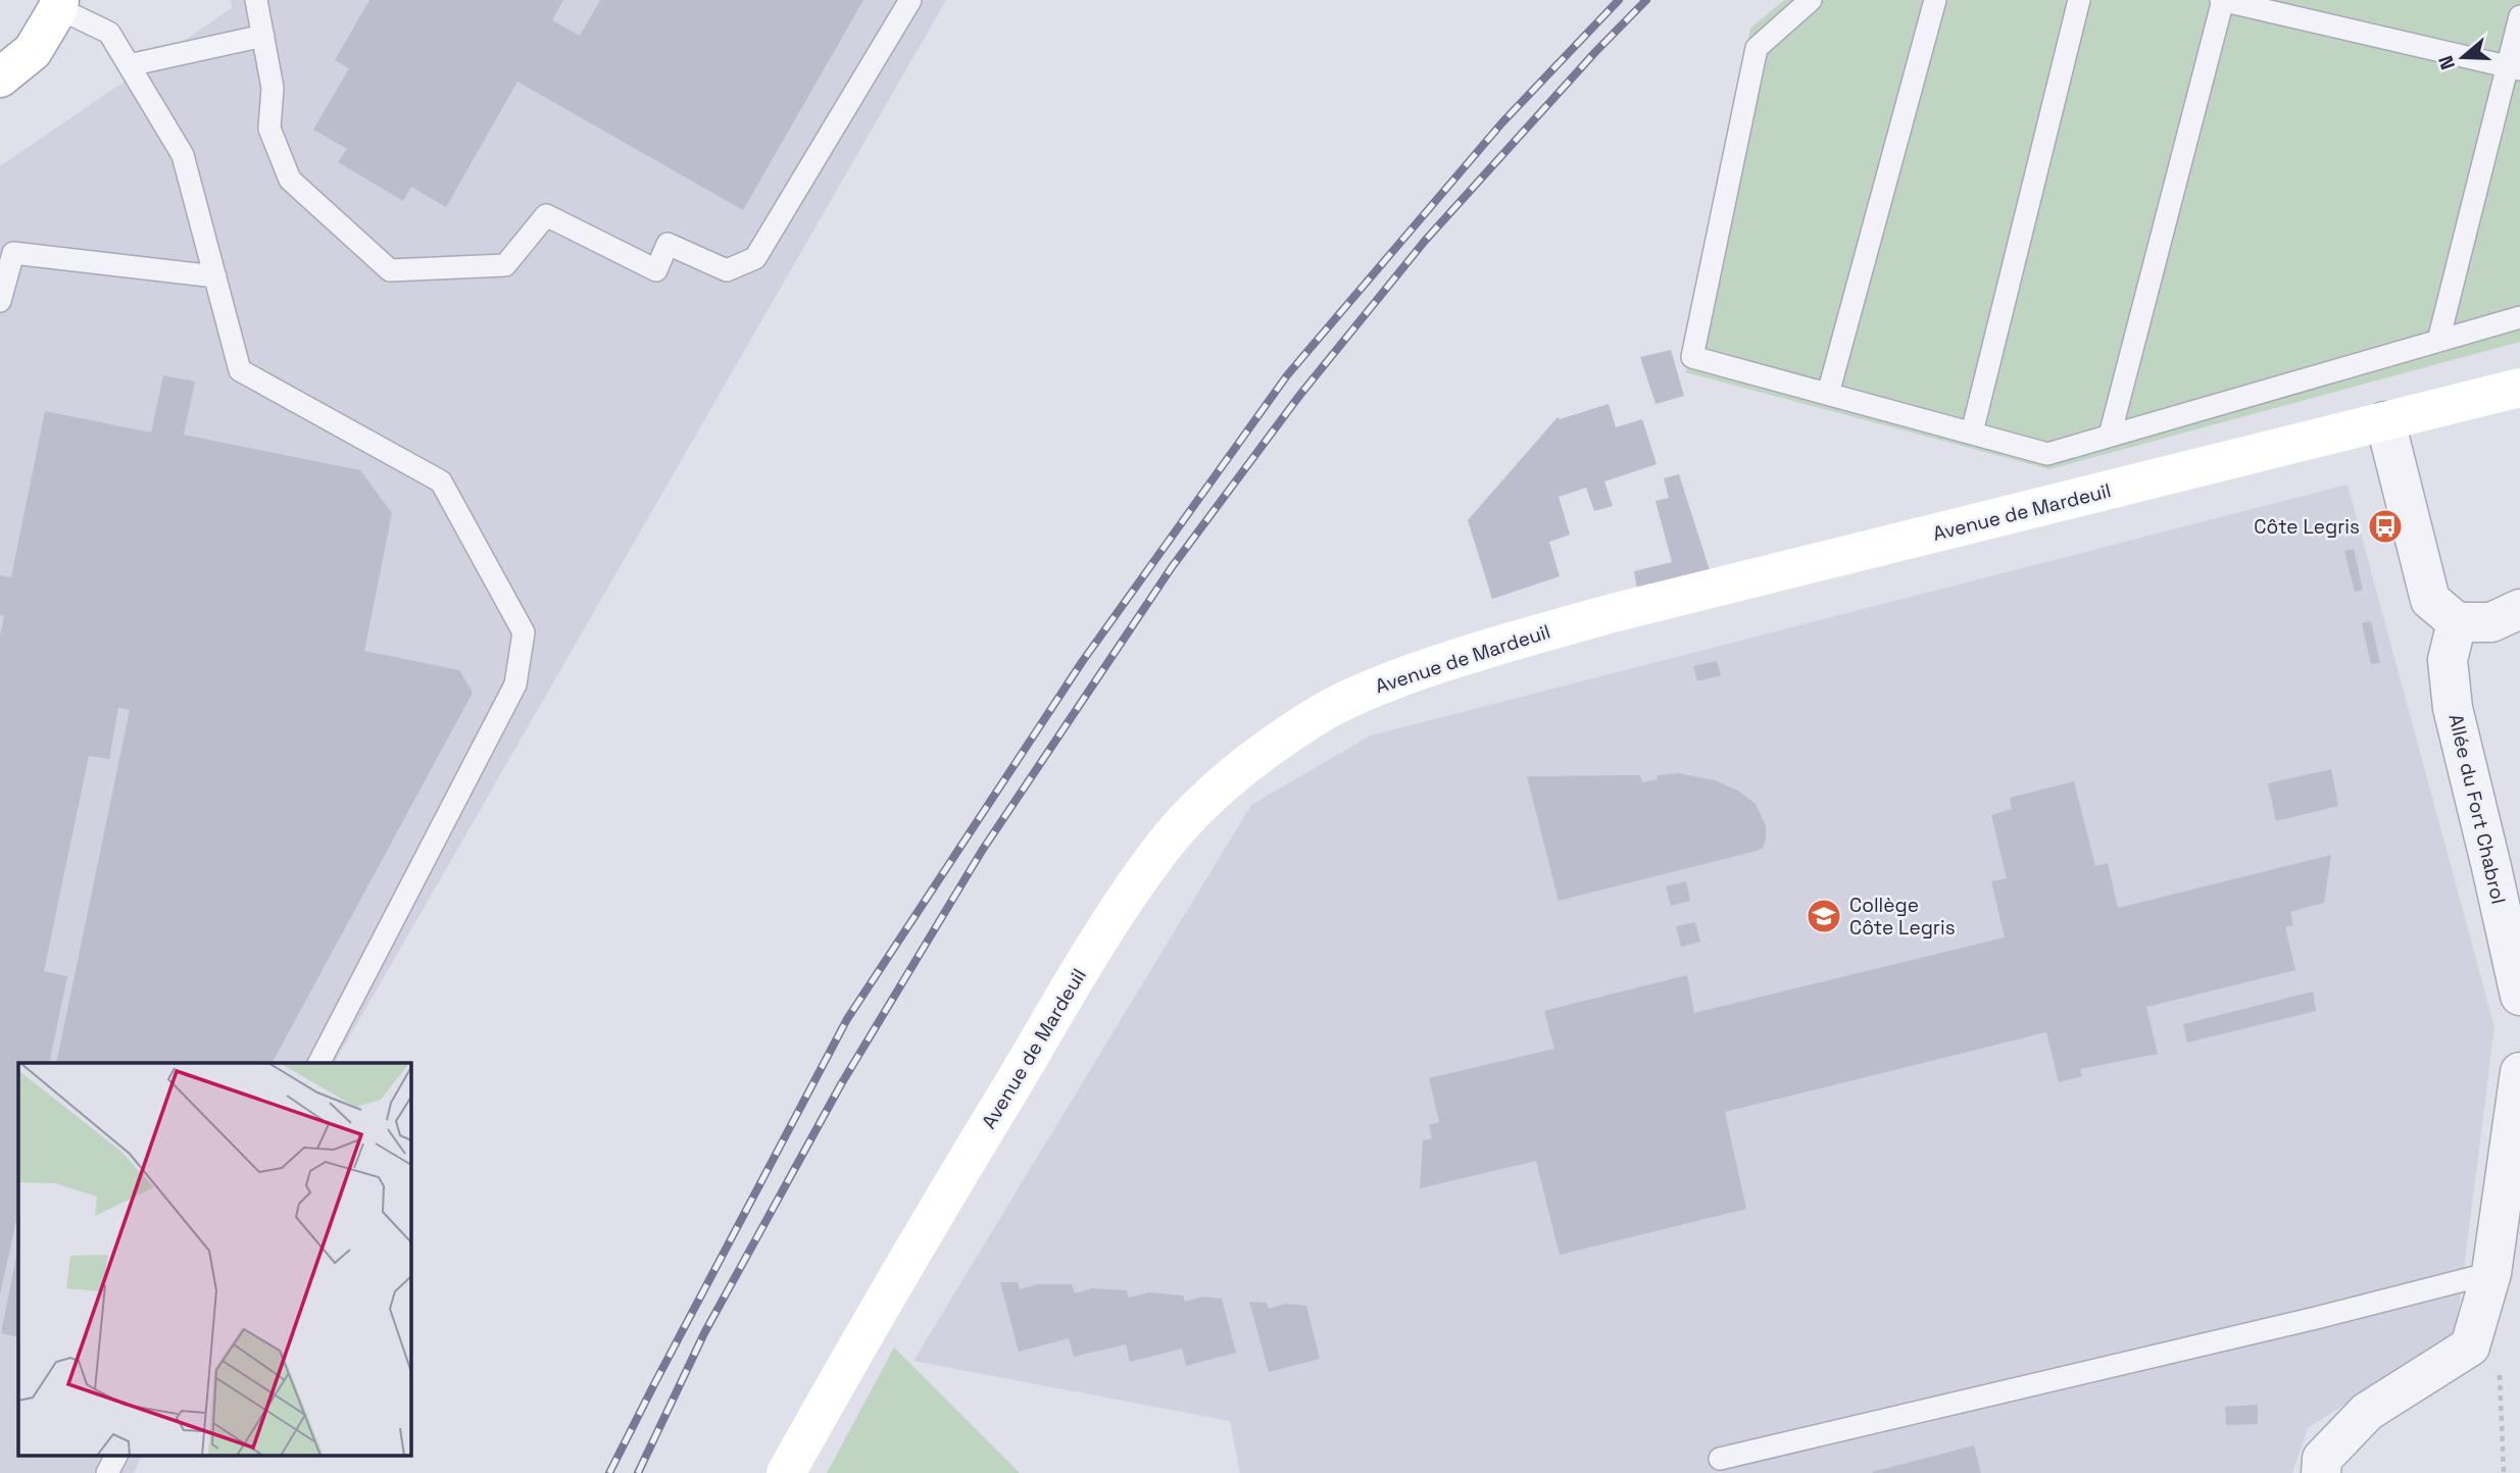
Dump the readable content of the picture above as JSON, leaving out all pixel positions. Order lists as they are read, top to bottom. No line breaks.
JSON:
{"streets":{"street":["Avenue de Mardeuil","Allée du Fort Chabrol"]},"places":{"bus stop":["Côte Legris"],"school or university":["Collège Côte Legris"]},"north":"left"}
